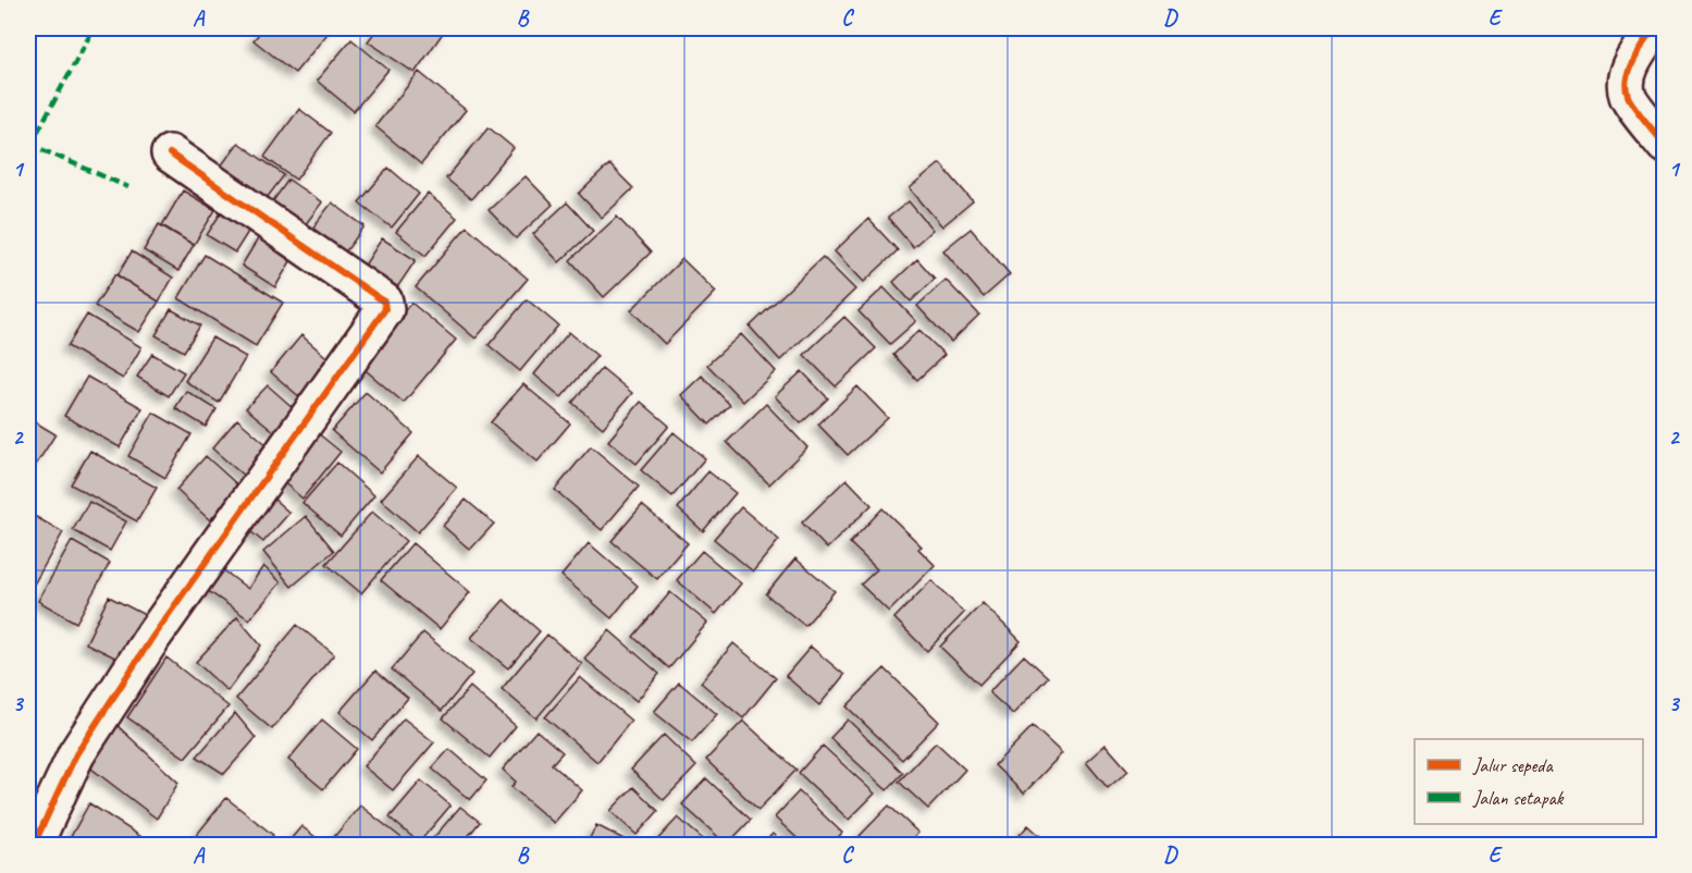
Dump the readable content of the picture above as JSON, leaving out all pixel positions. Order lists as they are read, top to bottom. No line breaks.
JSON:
{"legend":["Jalur sepeda","Jalan setapak"],"grid":{"columns":["A","B","C","D","E"],"rows":["1","2","3"]}}
